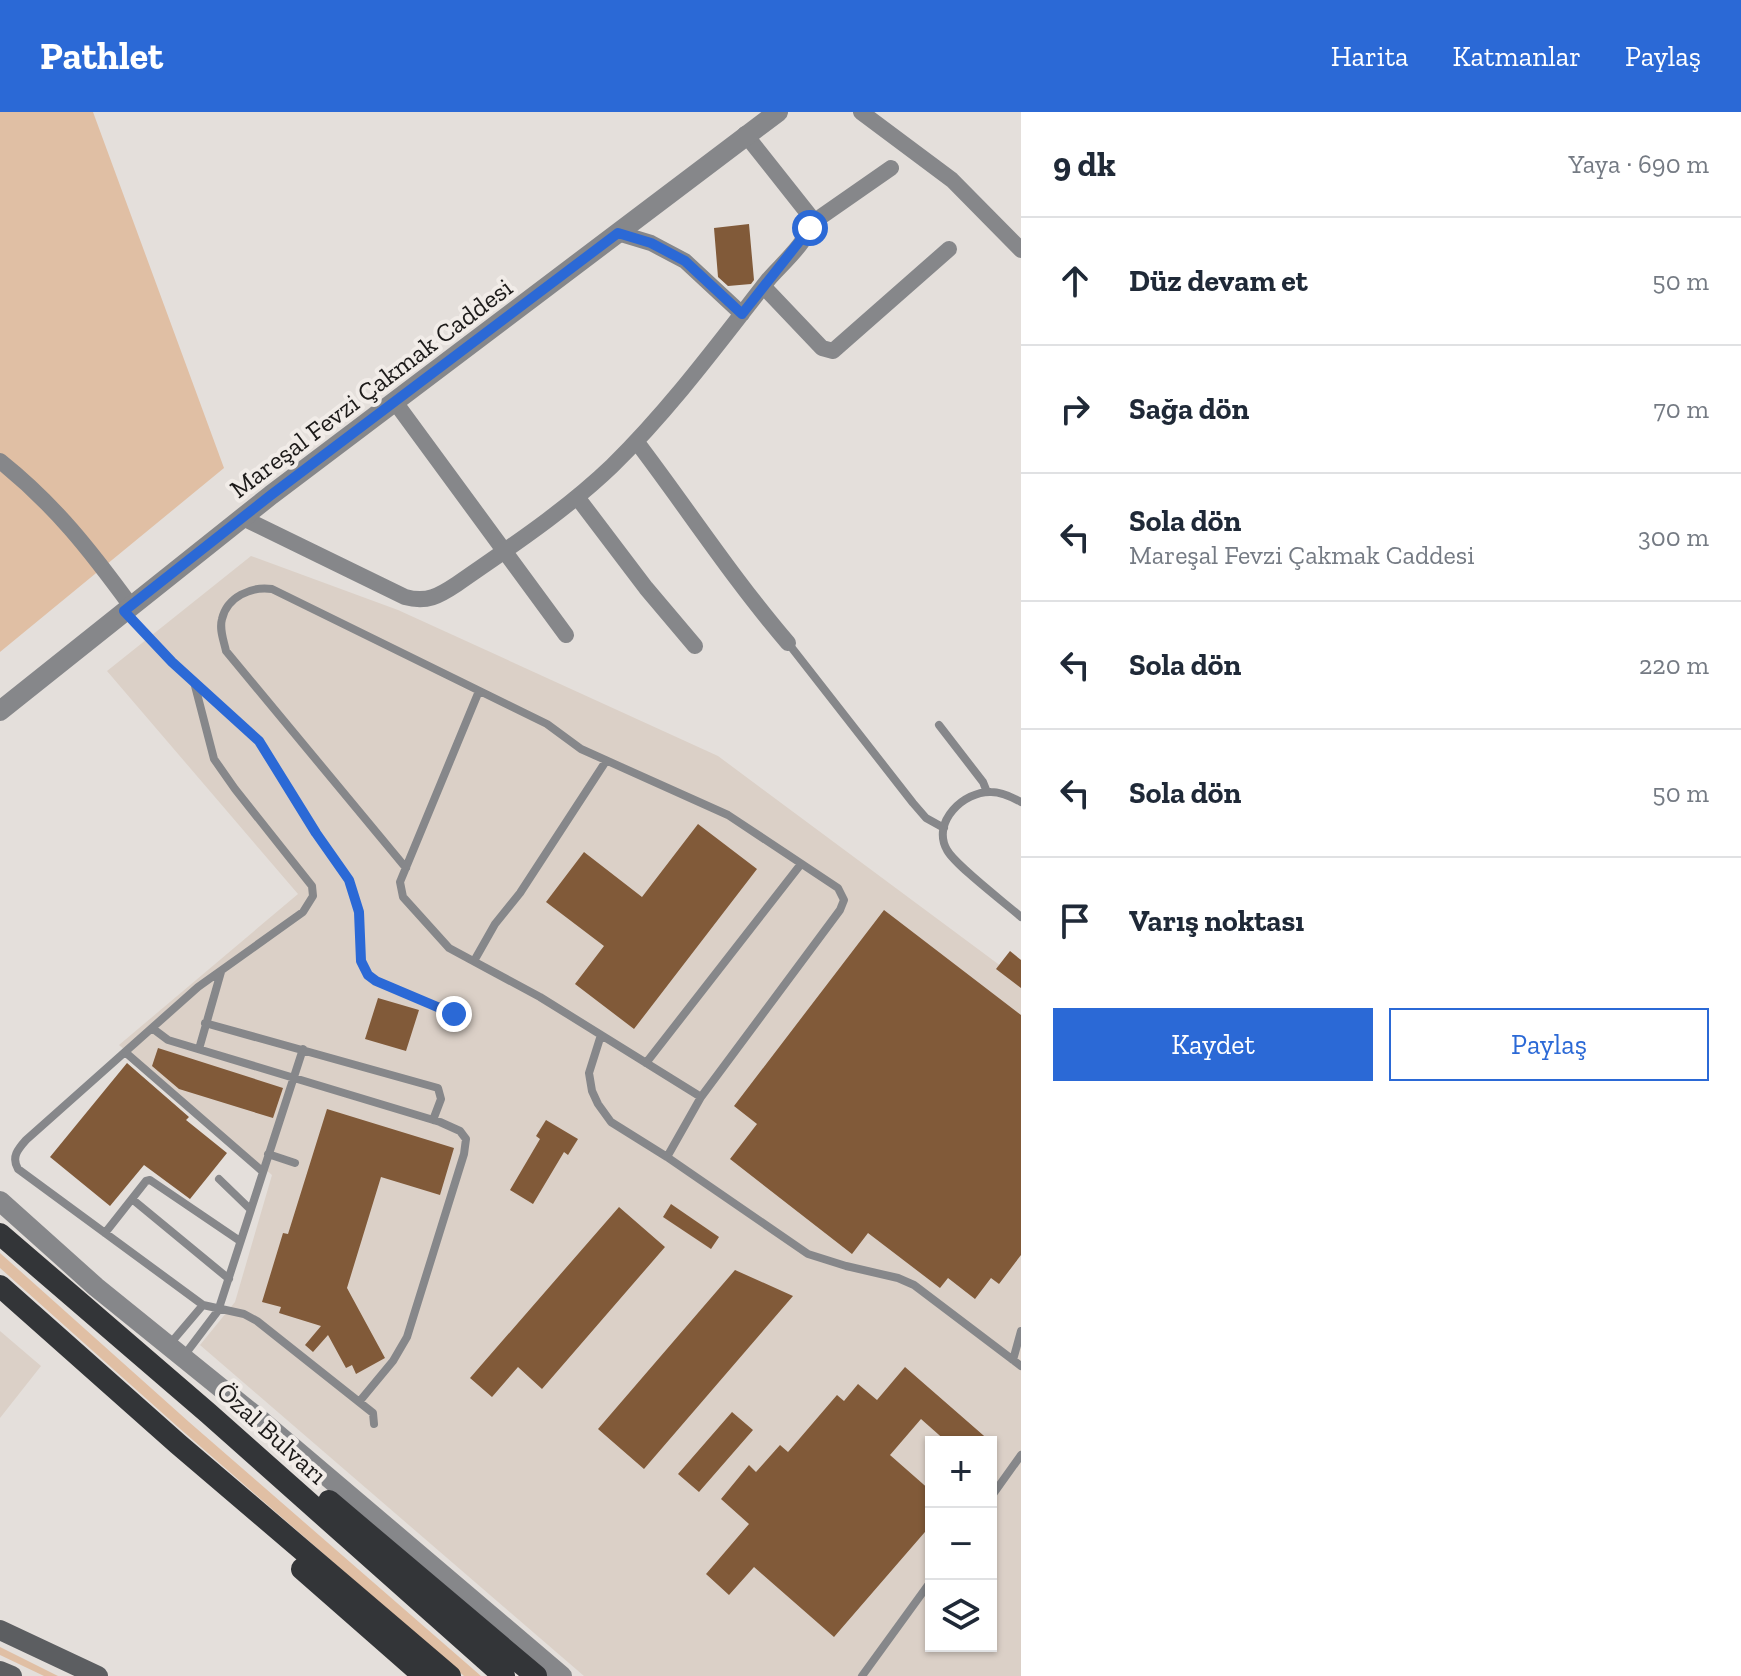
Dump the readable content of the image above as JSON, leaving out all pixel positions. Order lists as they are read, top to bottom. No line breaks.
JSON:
{"streets":{"highway":["Özal Bulvarı"],"street":["Mareşal Fevzi Çakmak Caddesi"]},"page":{"header":"Pathlet","nav":["Harita","Katmanlar","Paylaş"],"heading":["9 dk","Yaya · 690 m"],"list":[["Düz devam et","50 m"],["Sağa dön","70 m"],["Sola dön","Mareşal Fevzi Çakmak Caddesi","300 m"],["Sola dön","220 m"],["Sola dön","50 m"],"Varış noktası"],"buttons":["Kaydet","Paylaş"],"map_buttons":["+","−"]}}
